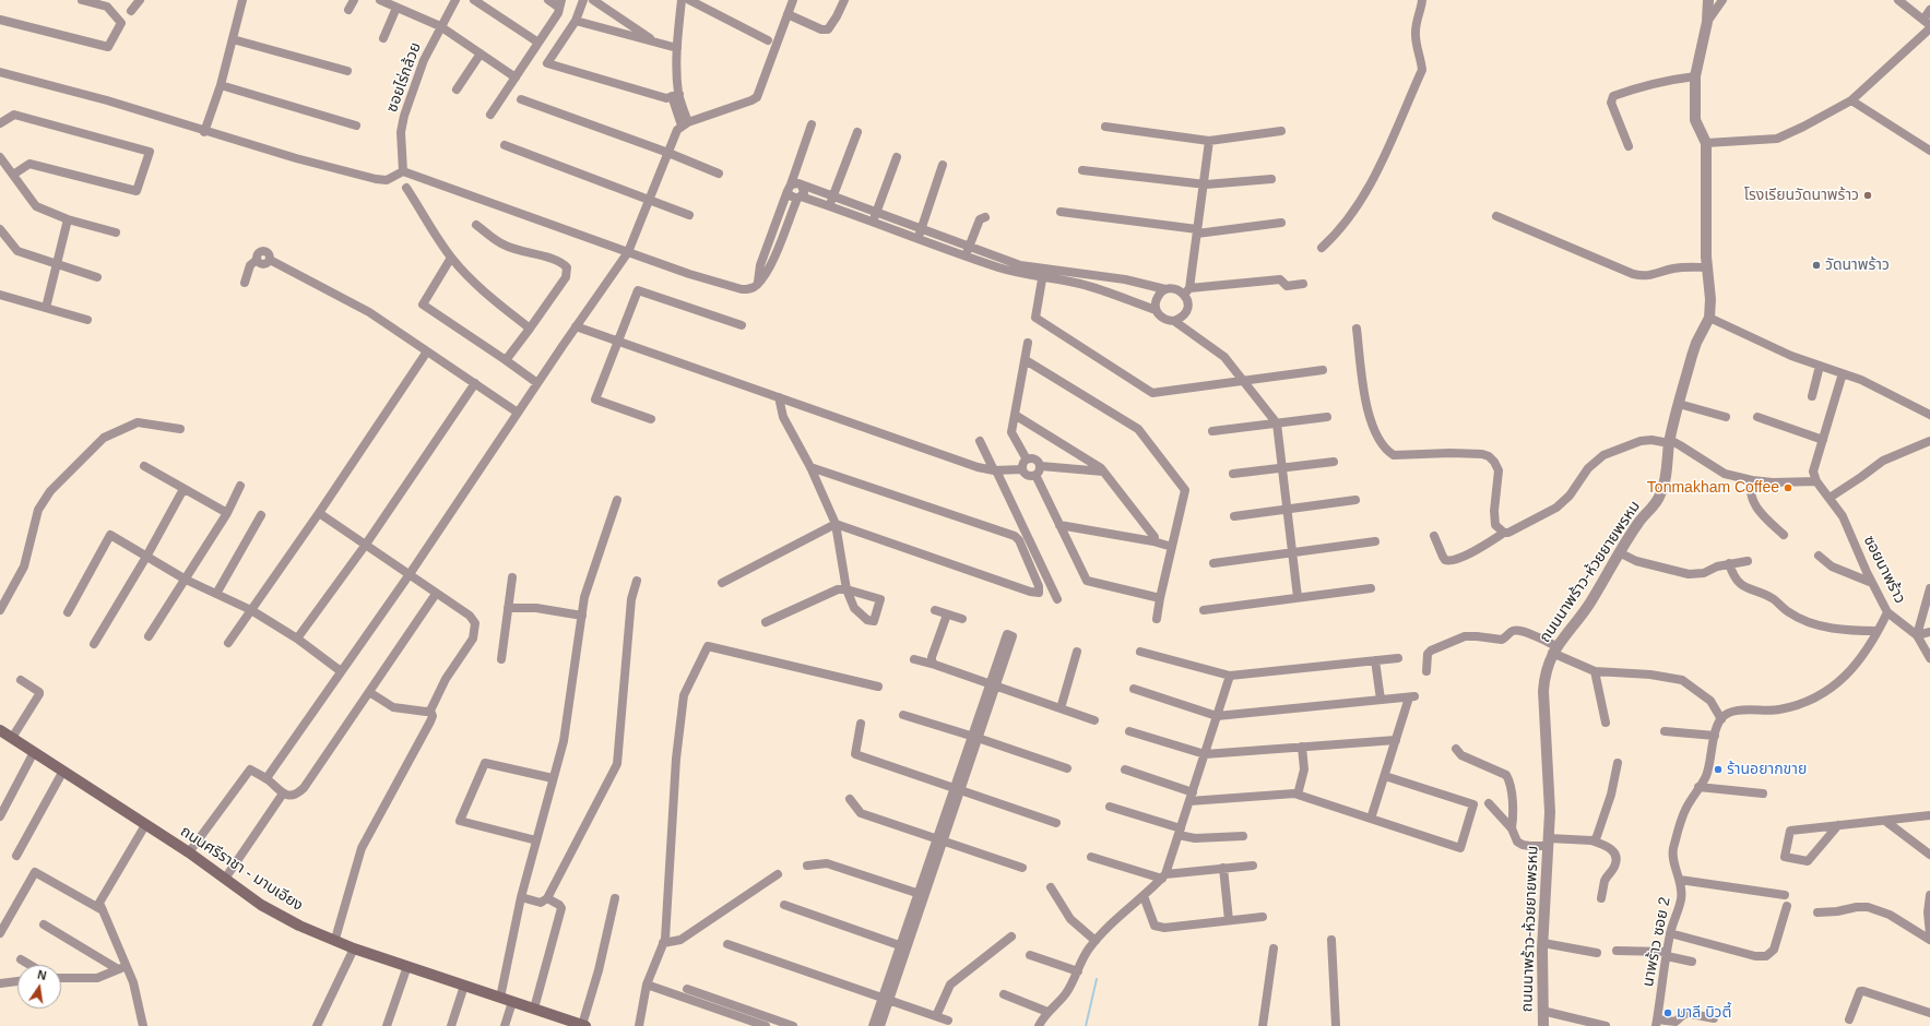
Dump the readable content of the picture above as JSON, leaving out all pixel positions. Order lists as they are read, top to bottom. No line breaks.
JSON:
{"streets":{"main road":["ถนนศรีราชา - มาบเอียง"],"street":["ซอยไร่กล้วย","ซอยนาพร้าว","ถนนนาพร้าว-ห้วยยายพรหม","นาพร้าว ซอย 2"]},"places":["โรงเรียนวัดนาพร้าว","วัดนาพร้าว","Tonmakham Coffee","ร้านอยากขาย","มาลี บิวตี้"],"north":"top"}
